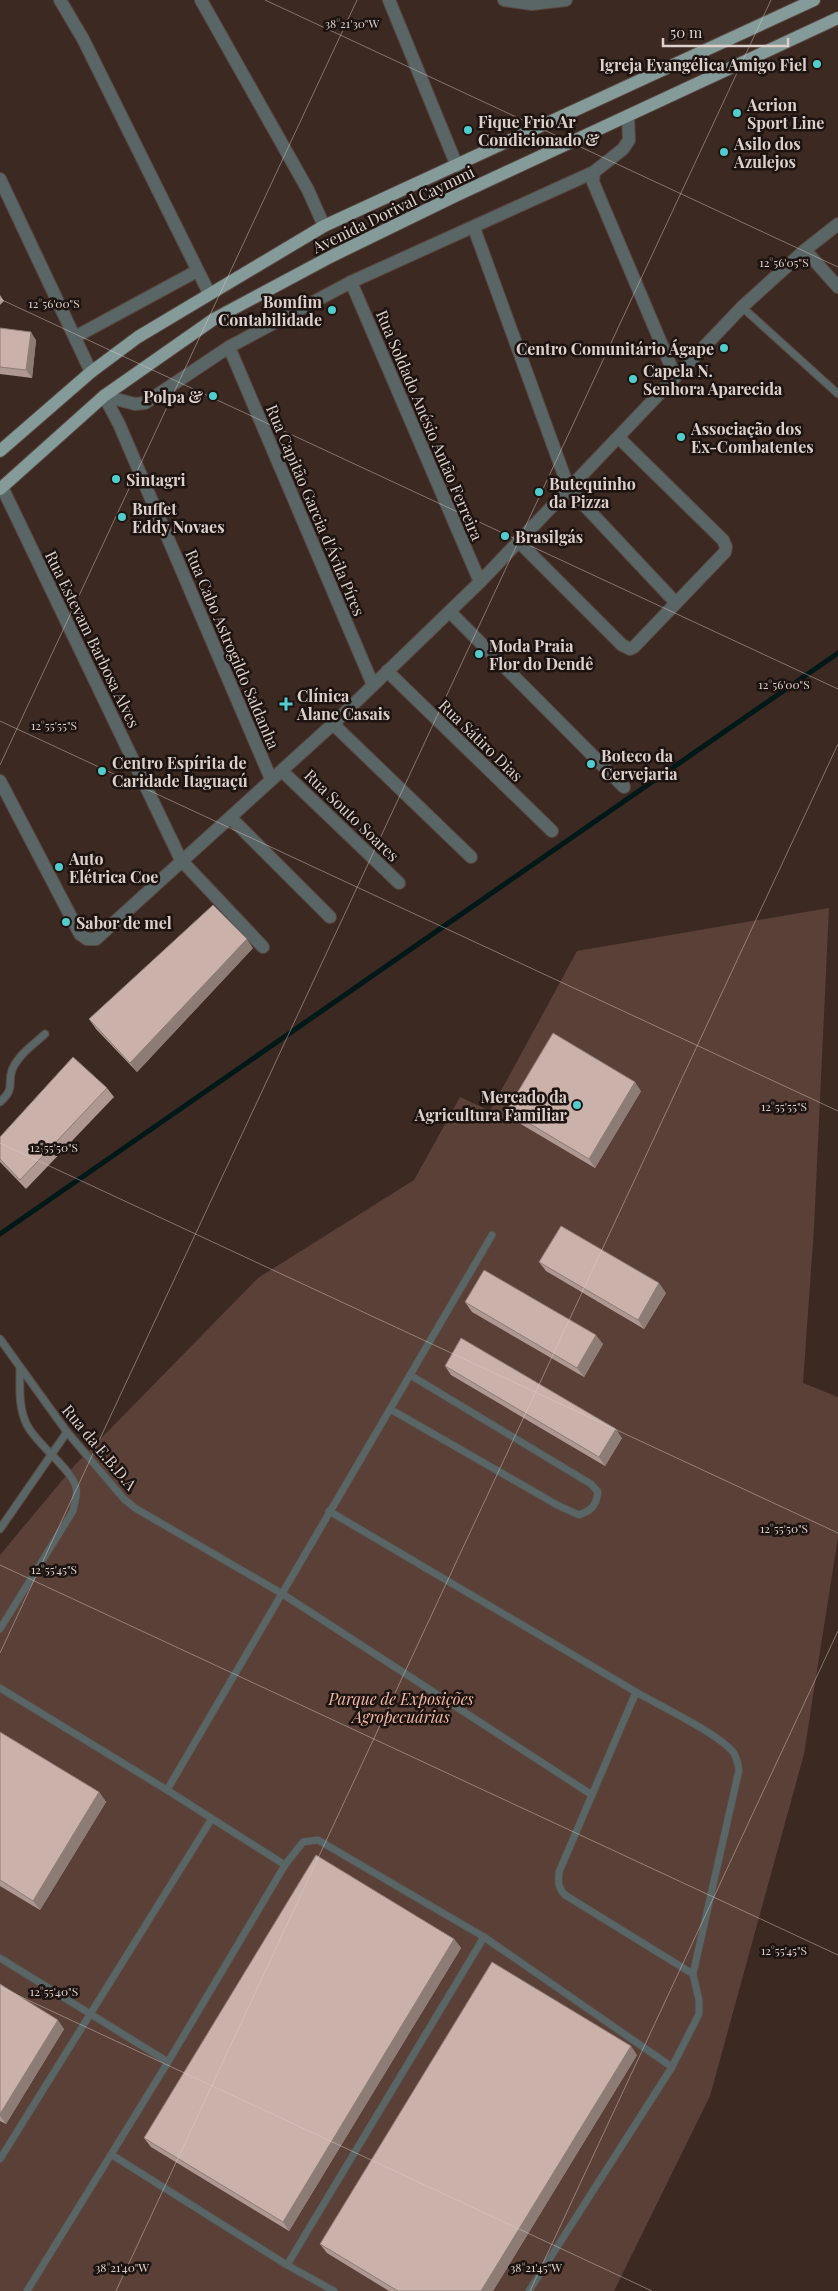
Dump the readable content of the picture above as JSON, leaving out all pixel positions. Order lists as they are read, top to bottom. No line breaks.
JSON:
{"streets":{"main road":["Avenida Dorival Caymmi"],"street":["Rua Soldado Anésio Antão Ferreira","Rua Capitão Garcia d'Ávila Píres","Rua Estevam Barbosa Alves","Rua Cabo Astrogildo Saldanha","Rua Sátiro Dias","Rua Souto Soares"],"lane":["Rua da E.B.D.A"]},"crossings":[["Avenida Dorival Caymmi","Rua Estevam Barbosa Alves"],["Avenida Dorival Caymmi","Rua Cabo Astrogildo Saldanha"]],"parks":["Parque de Exposições Agropecuárias"],"places":{"other":["Igreja Evangélica Amigo Fiel","Acrion Sport Line","Fique Frio Ar Condicionado &","Asilo dos Azulejos","Bomfim Contabilidade","Centro Comunitário Ágape","Capela N. Senhora Aparecida","Polpa &","Associação dos Ex-Combatentes","Sintagri","Butequinho da Pizza","Buffet Eddy Novaes","Brasilgás","Moda Praia Flor do Dendê","Boteco da Cervejaria","Centro Espírita de Caridade Itaguaçú","Auto Elétrica Coe","Sabor de mel","Mercado da Agricultura Familiar"],"health":["Clínica Alane Casais"]},"scale_bar":"50 m","coordinates":["38°21'30\"W","12°56'05\"S","12°56'00\"S","12°55'55\"S","12°55'50\"S","12°55'45\"S","12°55'40\"S","38°21'40\"W","38°21'45\"W"]}
